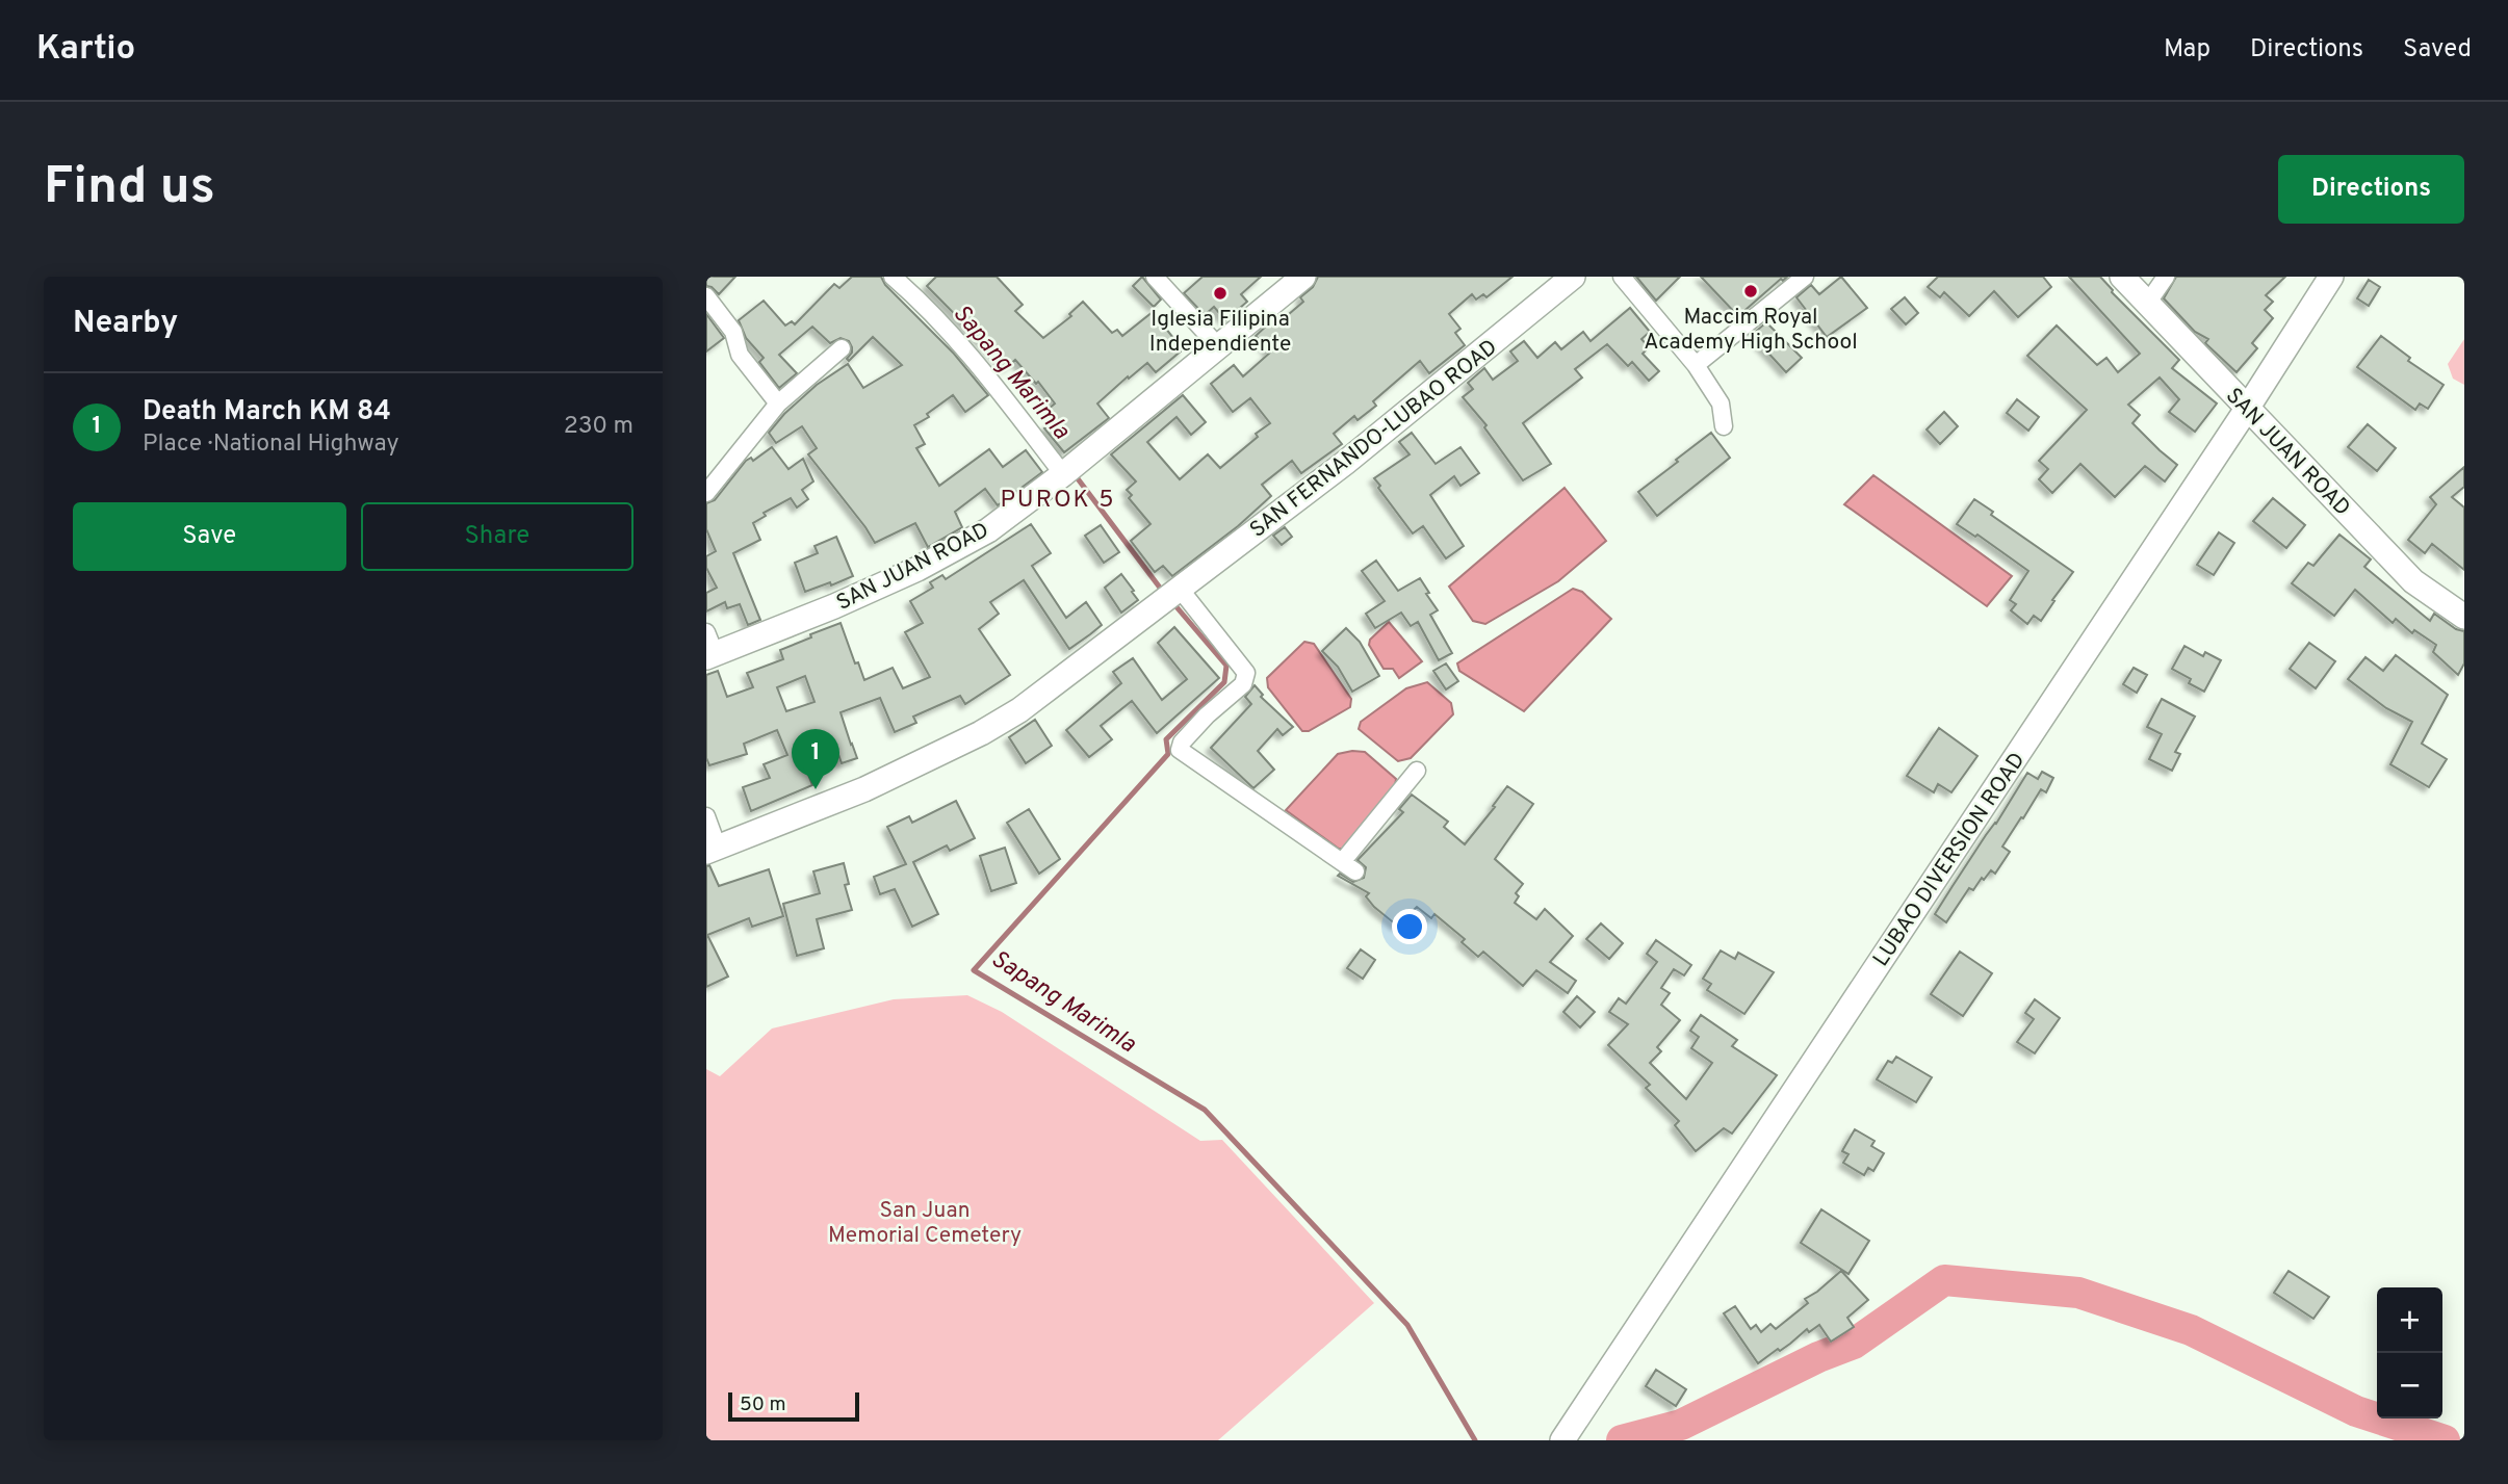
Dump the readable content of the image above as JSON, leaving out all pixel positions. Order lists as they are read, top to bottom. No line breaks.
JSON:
{"streets":{"street":["SAN FERNANDO-LUBAO ROAD","SAN JUAN ROAD","LUBAO DIVERSION ROAD"]},"crossings":[["SAN JUAN ROAD","LUBAO DIVERSION ROAD"]],"districts":["PUROK 5"],"water":["Sapang Marimla"],"parks":["San Juan Memorial Cemetery"],"places":["Maccim Royal Academy High School","Iglesia Filipina Independiente"],"scale_bar":"50 m","page":{"header":"Kartio","nav":["Map","Directions","Saved"],"buttons":["Directions",["Save","Share"]],"title":"Find us","heading":"Nearby","list":[{"mark":"1","name":"Death March KM 84","note":"Place · National Highway","value":"230 m"}],"pins":"1","map_buttons":["+","−"],"scale":"50 m"}}
